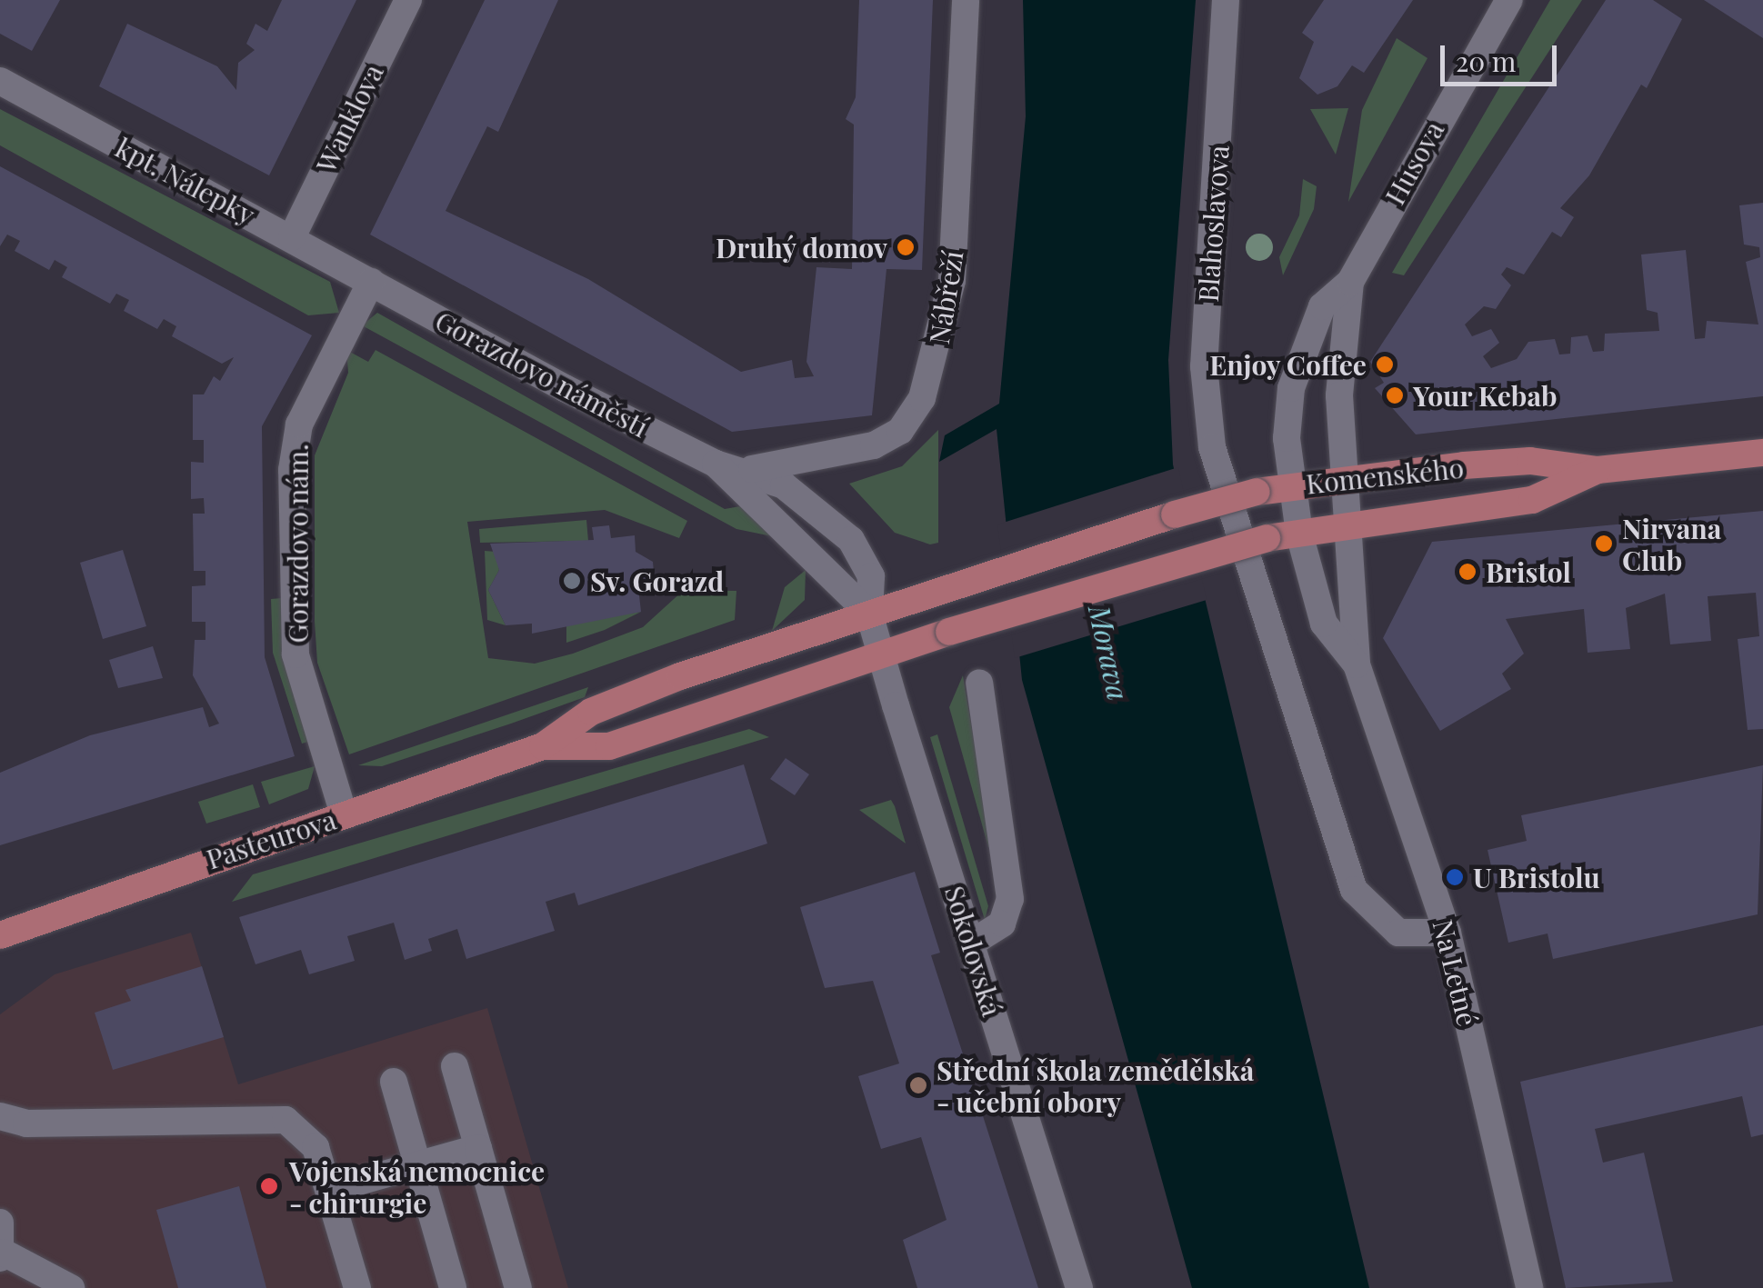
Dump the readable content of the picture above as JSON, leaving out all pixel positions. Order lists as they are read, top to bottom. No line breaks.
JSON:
{"streets":{"main road":["Komenského","Pasteurova"],"street":["Wanklova","Husova","kpt. Nálepky","Blahoslavova","Nábřeží","Gorazdovo náměstí","Gorazdovo nám.","Sokolovská","Na Letné"]},"crossings":[["Wanklova","kpt. Nálepky"],["Husova","Komenského"],["Husova","Na Letné"],["kpt. Nálepky","Gorazdovo náměstí"],["kpt. Nálepky","Gorazdovo nám."],["Blahoslavova","Na Letné"],["Nábřeží","Sokolovská"],["Gorazdovo náměstí","Gorazdovo nám."],["Komenského","Pasteurova"],["Komenského","Sokolovská"],["Komenského","Na Letné"],["Gorazdovo nám.","Pasteurova"]],"water":["Morava"],"places":["Druhý domov","Enjoy Coffee","Your Kebab","Nirvana Club","Bristol","Sv. Gorazd","U Bristolu","Střední škola zemědělská - učební obory","Vojenská nemocnice - chirurgie"],"scale_bar":"20 m"}
